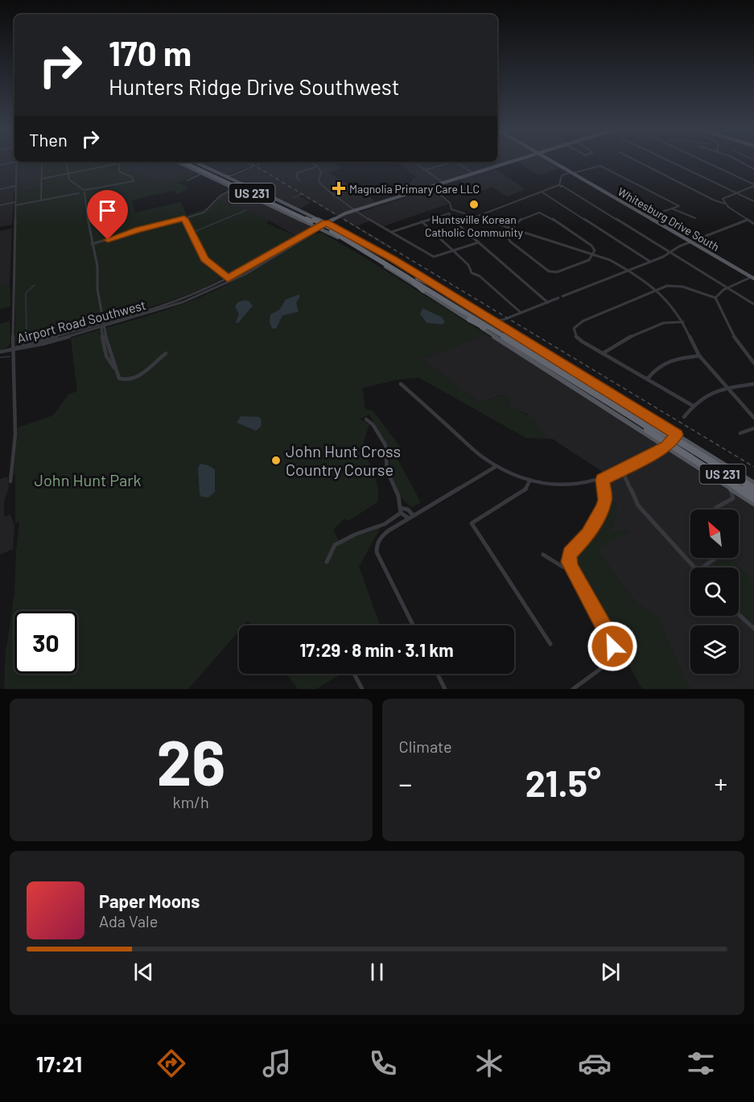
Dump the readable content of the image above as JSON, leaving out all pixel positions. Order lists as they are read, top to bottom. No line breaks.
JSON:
{"streets":{"highway":["US 231"],"main road":["Whitesburg Drive South","Airport Road Southwest"]},"crossings":[["US 231","Airport Road Southwest"]],"parks":["John Hunt Park"],"places":{"health":["Magnolia Primary Care LLC"],"other":["Huntsville Korean Catholic Community","John Hunt Cross Country Course"]},"north":"top left","page":{"turn":["170 m","Hunters Ridge Drive Southwest"],"then":"Then","limit":"30","trip":"17:29 · 8 min · 3.1 km","tile":[["26","km/h"],"Climate"],"heat":["−","21.5°","+"],"song":["Paper Moons","Ada Vale"],"tabs":"17:21"}}
